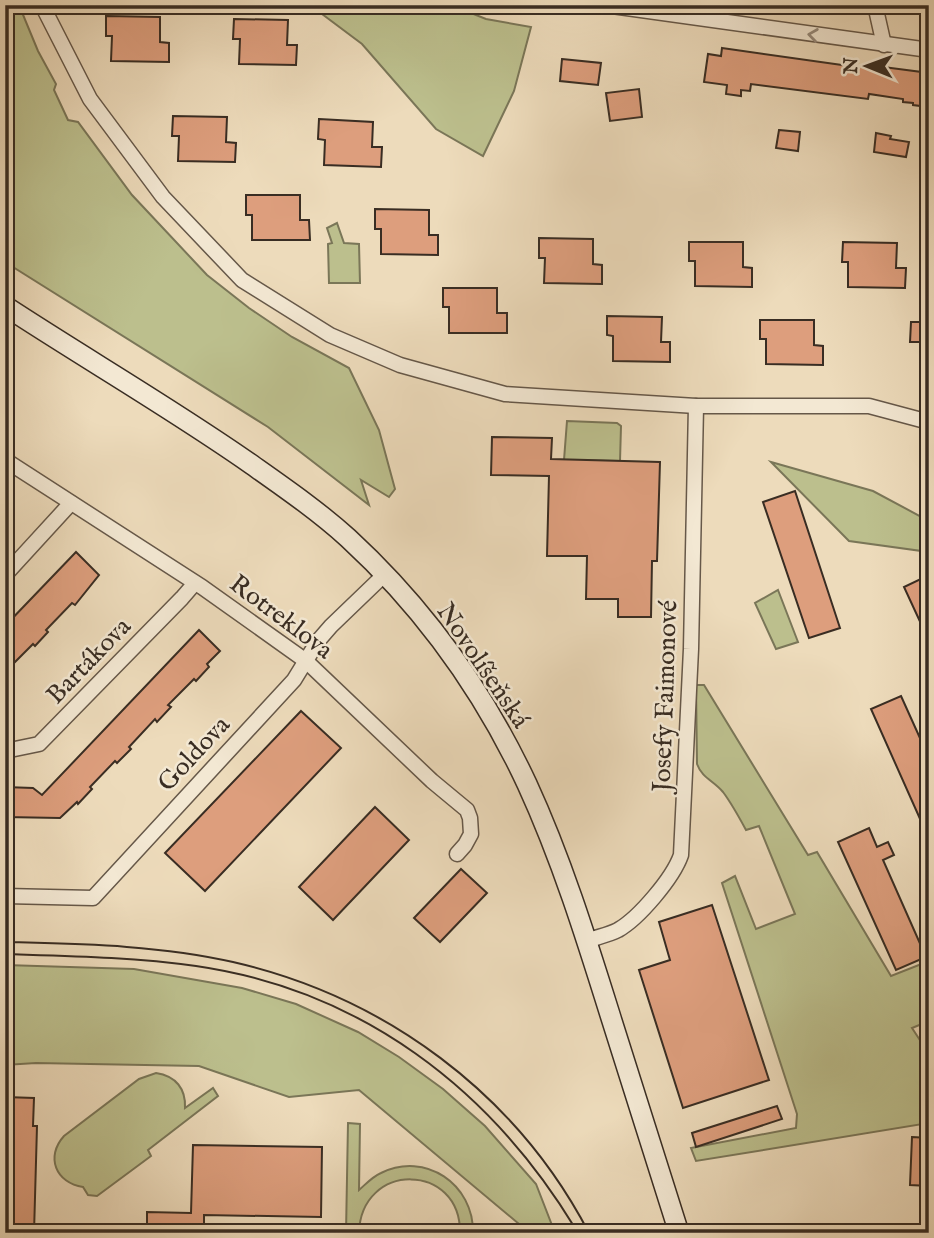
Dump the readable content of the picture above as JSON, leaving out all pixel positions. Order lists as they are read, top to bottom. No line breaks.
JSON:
{"streets":{"street":["Rotreklova","Bartákova","Novolíšeňská","Josefy Faimonové","Goldova"]},"crossings":[["Rotreklova","Bartákova"],["Rotreklova","Goldova"],["Novolíšeňská","Josefy Faimonové"],["Novolíšeňská","Goldova"]],"north":"left"}
